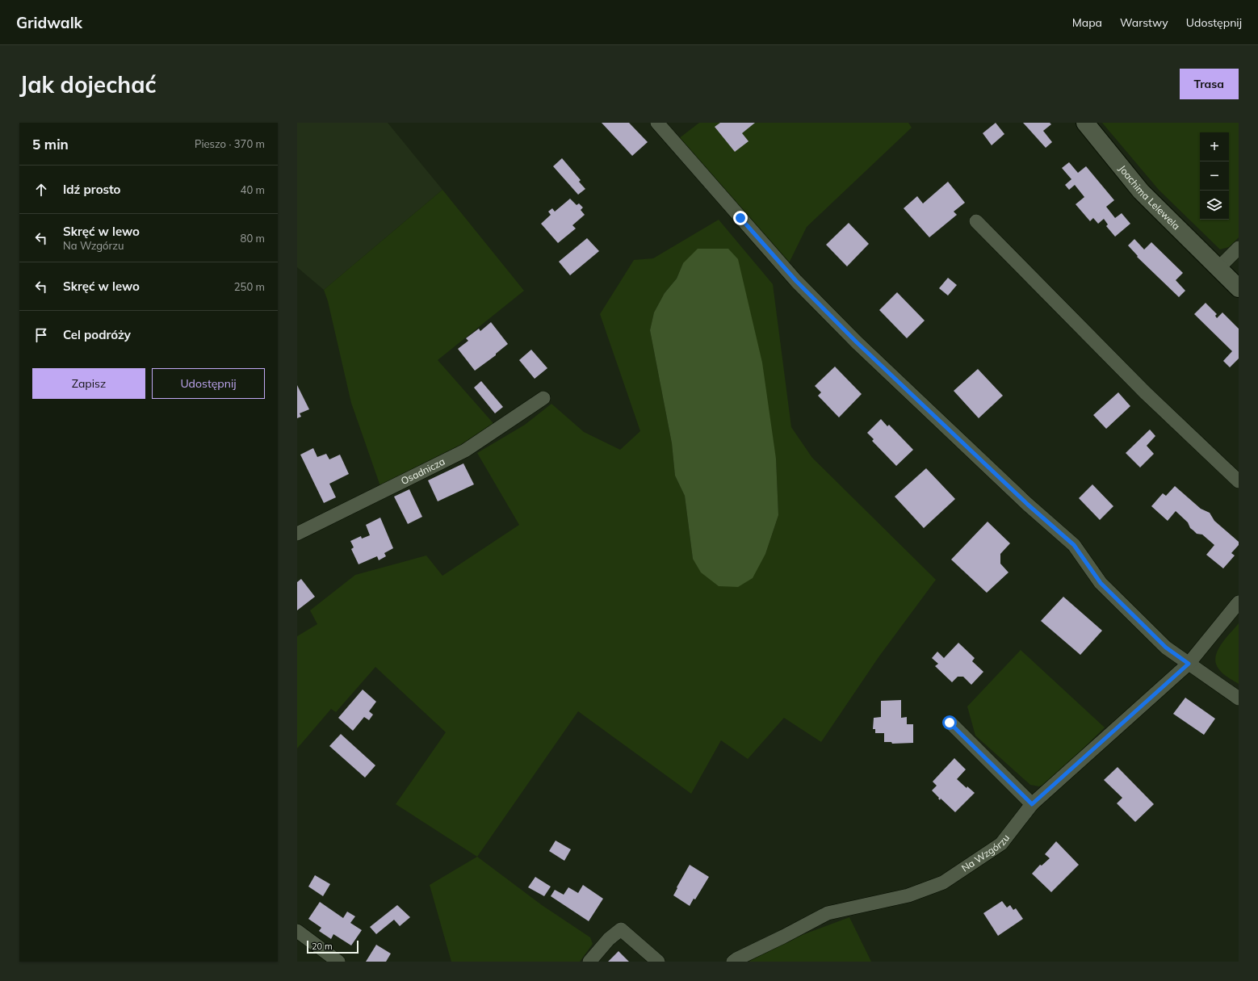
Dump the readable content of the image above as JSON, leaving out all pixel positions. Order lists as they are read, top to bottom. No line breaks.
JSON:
{"streets":{"street":["Joachima Lelewela","Osadnicza","Na Wzgórzu"]},"scale_bar":"20 m","page":{"header":"Gridwalk","nav":["Mapa","Warstwy","Udostępnij"],"buttons":["Trasa",["Zapisz","Udostępnij"]],"title":"Jak dojechać","heading":["5 min","Pieszo · 370 m"],"map_buttons":["+","−"],"list":[["Idź prosto","40 m"],["Skręć w lewo","Na Wzgórzu","80 m"],["Skręć w lewo","250 m"],"Cel podróży"],"scale":"20 m"}}
